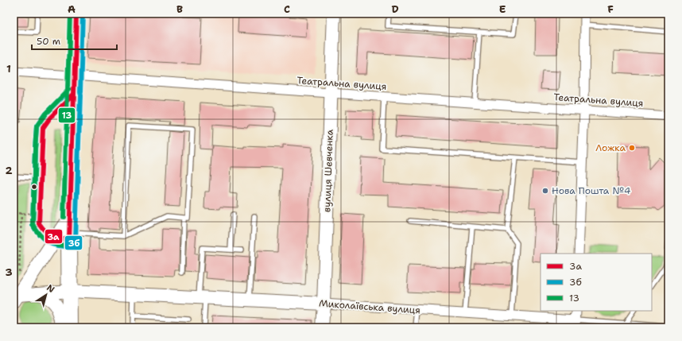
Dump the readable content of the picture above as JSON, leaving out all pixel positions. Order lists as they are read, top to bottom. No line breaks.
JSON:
{"streets":{"street":["Театральна вулиця","вулиця Шевченка","Миколаївська вулиця"]},"crossings":[["Театральна вулиця","вулиця Шевченка"],["вулиця Шевченка","Миколаївська вулиця"]],"places":["Ложка","Нова Пошта №4"],"lines":["transit line 3а","transit line 3б","transit line 13"],"legend":["3а","3б","13"],"scale_bar":"50 m","north":"top right","grid":{"columns":["A","B","C","D","E","F"],"rows":["1","2","3"]}}
